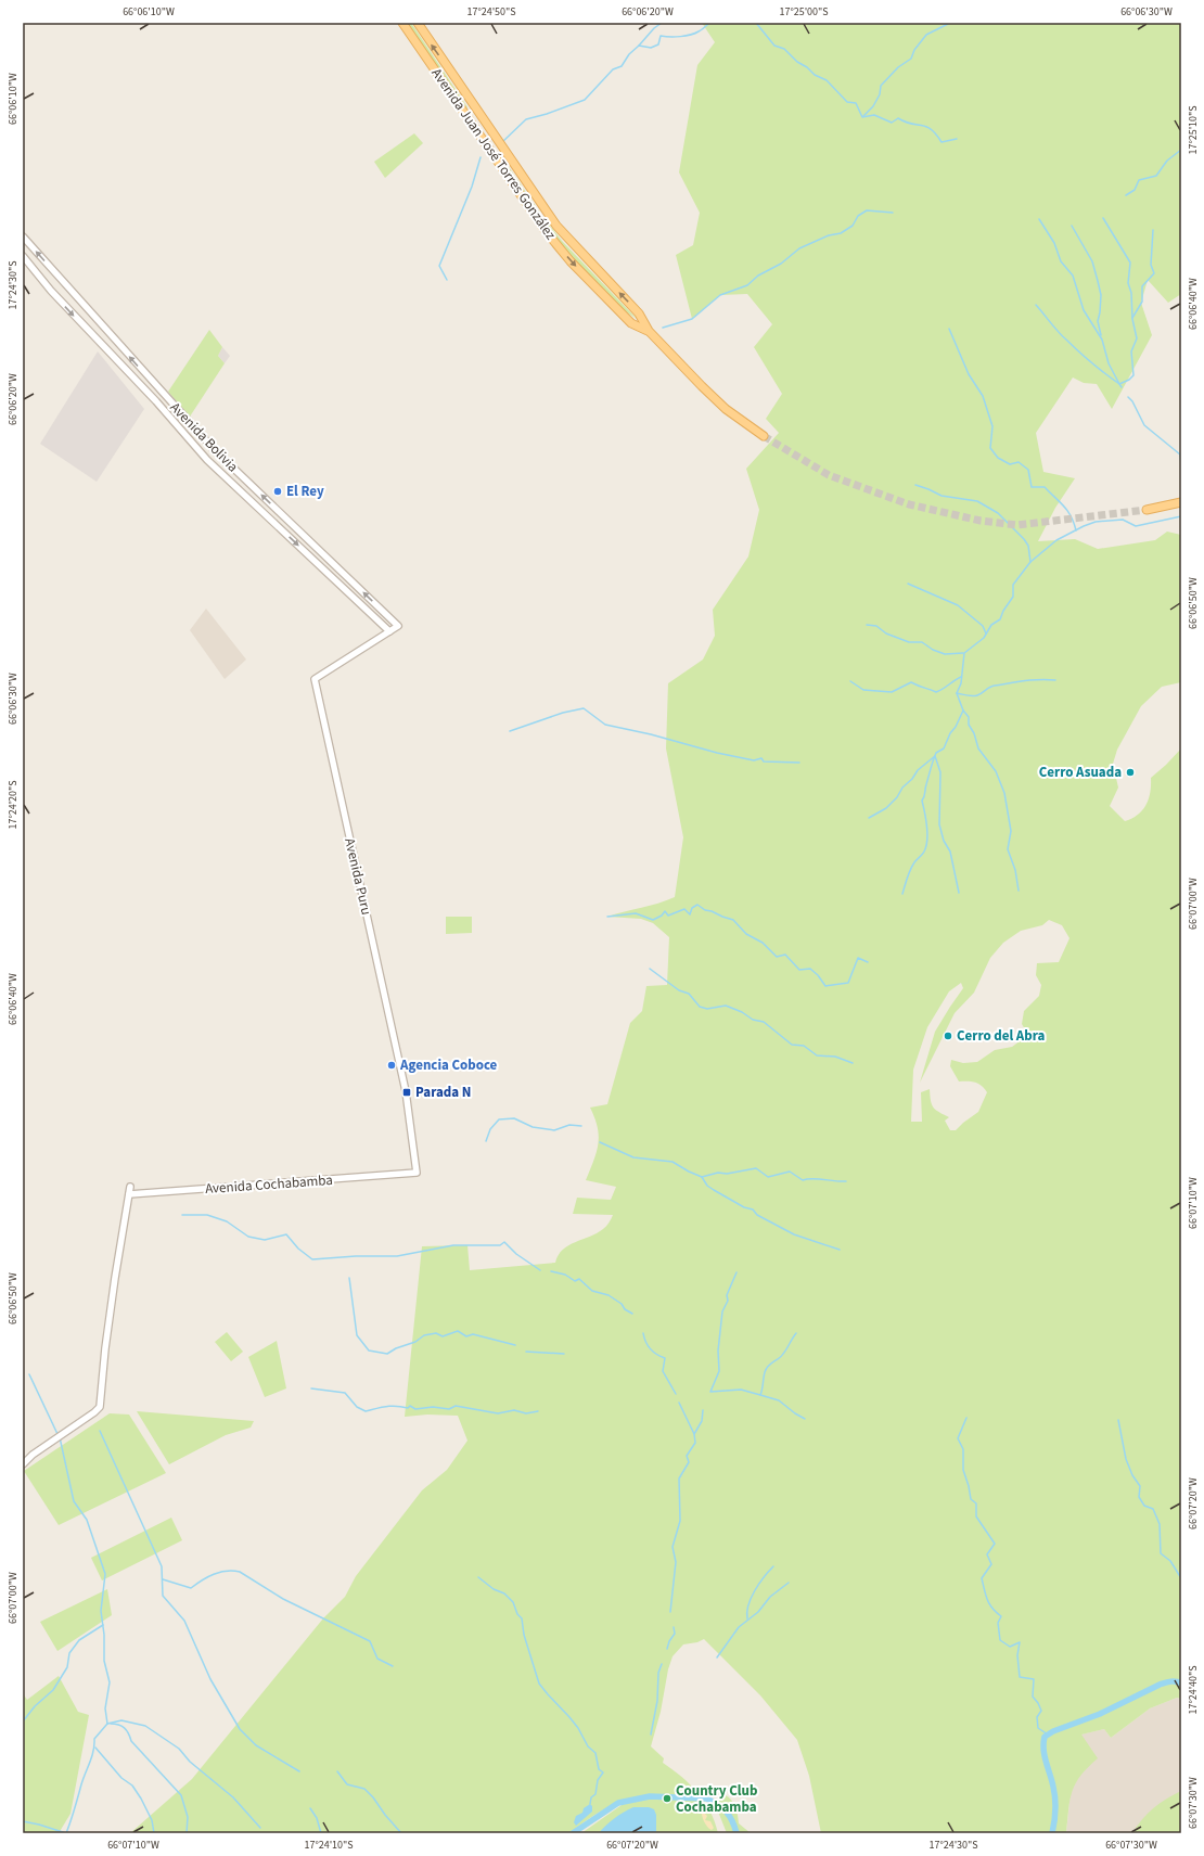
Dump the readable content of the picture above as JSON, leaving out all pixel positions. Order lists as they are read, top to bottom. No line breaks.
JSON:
{"streets":{"main road":["Avenida Juan José Torres González"],"street":["Avenida Bolivia","Avenida Puru","Avenida Cochabamba"]},"crossings":[["Avenida Bolivia","Avenida Puru"],["Avenida Puru","Avenida Cochabamba"]],"places":{"other":["El Rey","Cerro Asuada","Cerro del Abra","Agencia Coboce","Country Club Cochabamba"],"transit":["Parada N"]},"coordinates":["66°06'10\"W","17°24'50\"S","66°06'20\"W","17°25'00\"S","66°06'30\"W","17°25'10\"S","17°24'30\"S","66°06'40\"W","66°06'50\"W","17°24'20\"S","66°07'00\"W","66°07'10\"W","66°07'20\"W","17°24'40\"S","66°07'30\"W","17°24'10\"S"]}
